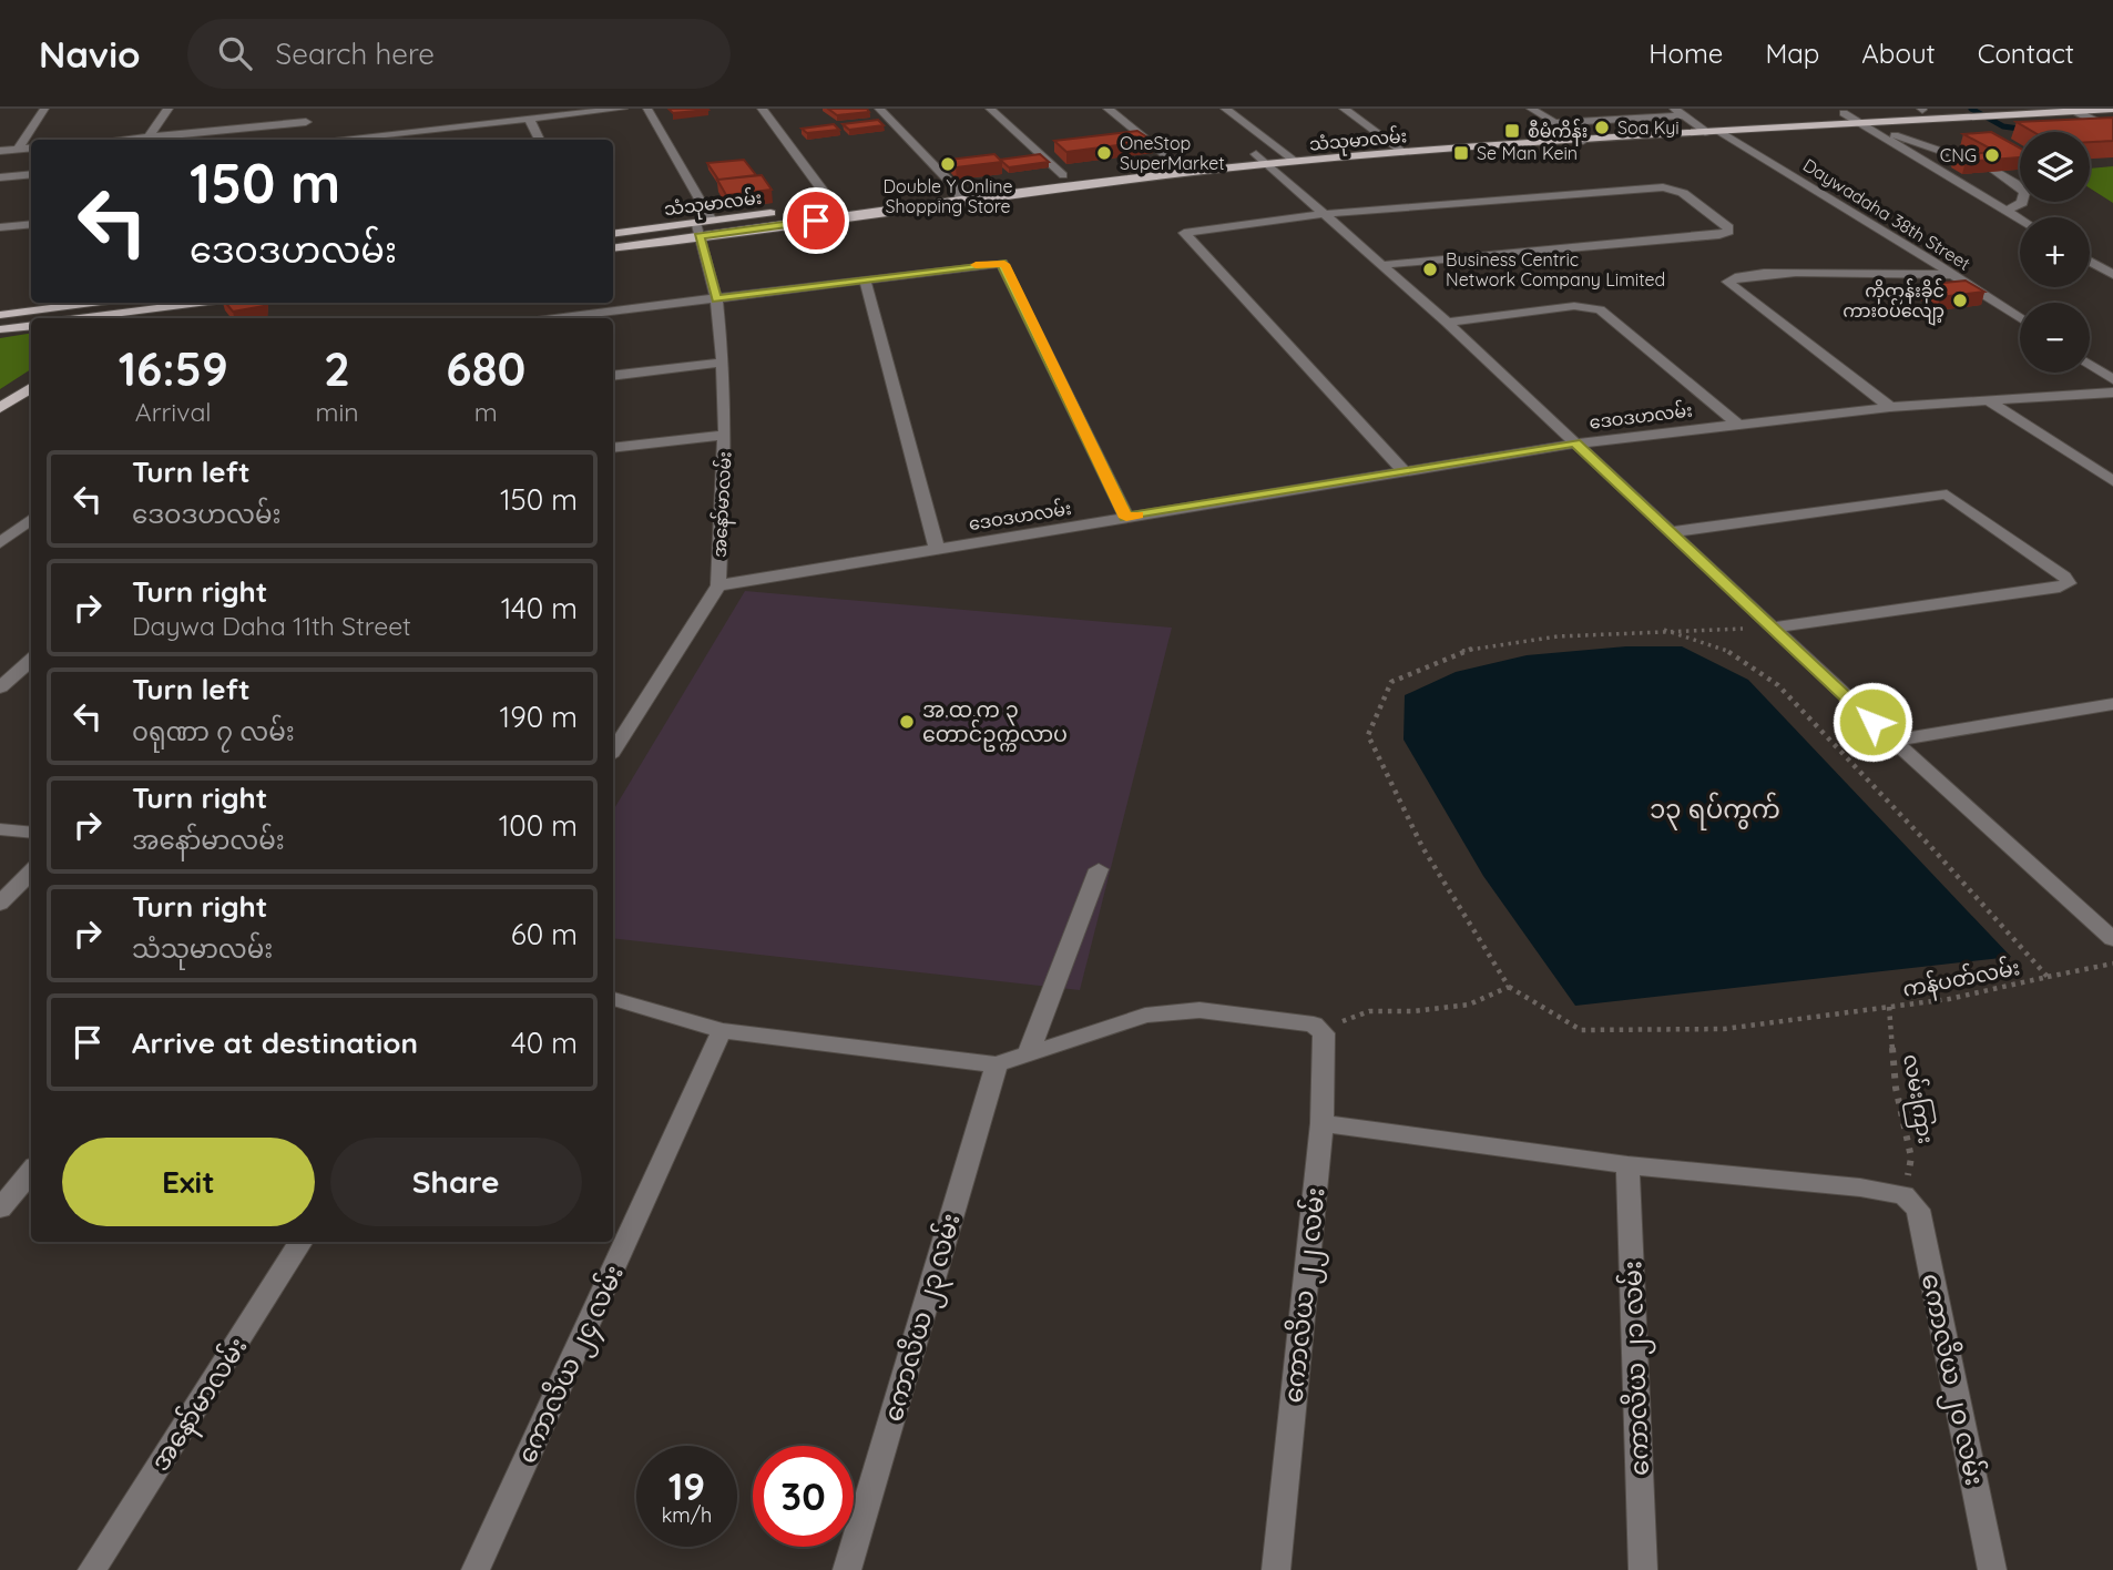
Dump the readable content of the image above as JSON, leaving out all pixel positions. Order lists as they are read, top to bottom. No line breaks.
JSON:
{"streets":{"main road":["သံသုမာလမ်း"],"street":["Daywadaha 38th Street","ဒေဝဒဟလမ်း","အနော်မာလမ်း","ကောလိယ ၂၂ လမ်း","ကောလိယ ၂၃ လမ်း","ကောလိယ ၂၄ လမ်း","ကောလိယ ၂၁ လမ်း","ကောလိယ ၂၀ လမ်း"],"path":["ကန်ပတ်လမ်း","လမ်းကြား"]},"crossings":[["သံသုမာလမ်း","Daywadaha 38th Street"],["သံသုမာလမ်း","အနော်မာလမ်း"],["ဒေဝဒဟလမ်း","အနော်မာလမ်း"],["ကန်ပတ်လမ်း","လမ်းကြား"],["လမ်းကြား","ကောလိယ ၂၀ လမ်း"]],"districts":["၁၃ ရပ်ကွက်"],"places":{"other":["Soa Kyi","OneStop SuperMarket","CNG","Double Y Online Shopping Store","Business Centric Network Company Limited","ကိုထွန်းခိုင် ကားဝပ်လျော့","အ.ထ.က ၃ တောင်ဥက္ကလာပ"],"transit":["စီမံကိန်း","Se Man Kein"]},"page":{"header":"Navio","search":"Search here","nav":["Home","Map","About","Contact"],"map_buttons":["+","−"],"turn":["150 m","ဒေဝဒဟလမ်း"],"eta":["16:59","Arrival","2","min","680","m"],"list":[{"name":"Turn left","note":"ဒေဝဒဟလမ်း","value":"150 m"},{"name":"Turn right","note":"Daywa Daha 11th Street","value":"140 m"},{"name":"Turn left","note":"၀ရုဏာ ၇ လမ်း","value":"190 m"},{"name":"Turn right","note":"အနော်မာလမ်း","value":"100 m"},{"name":"Turn right","note":"သံသုမာလမ်း","value":"60 m"},{"name":"Arrive at destination","value":"40 m"}],"buttons":["Exit","Share"],"speed":"19 km/h","limit":"30"}}
